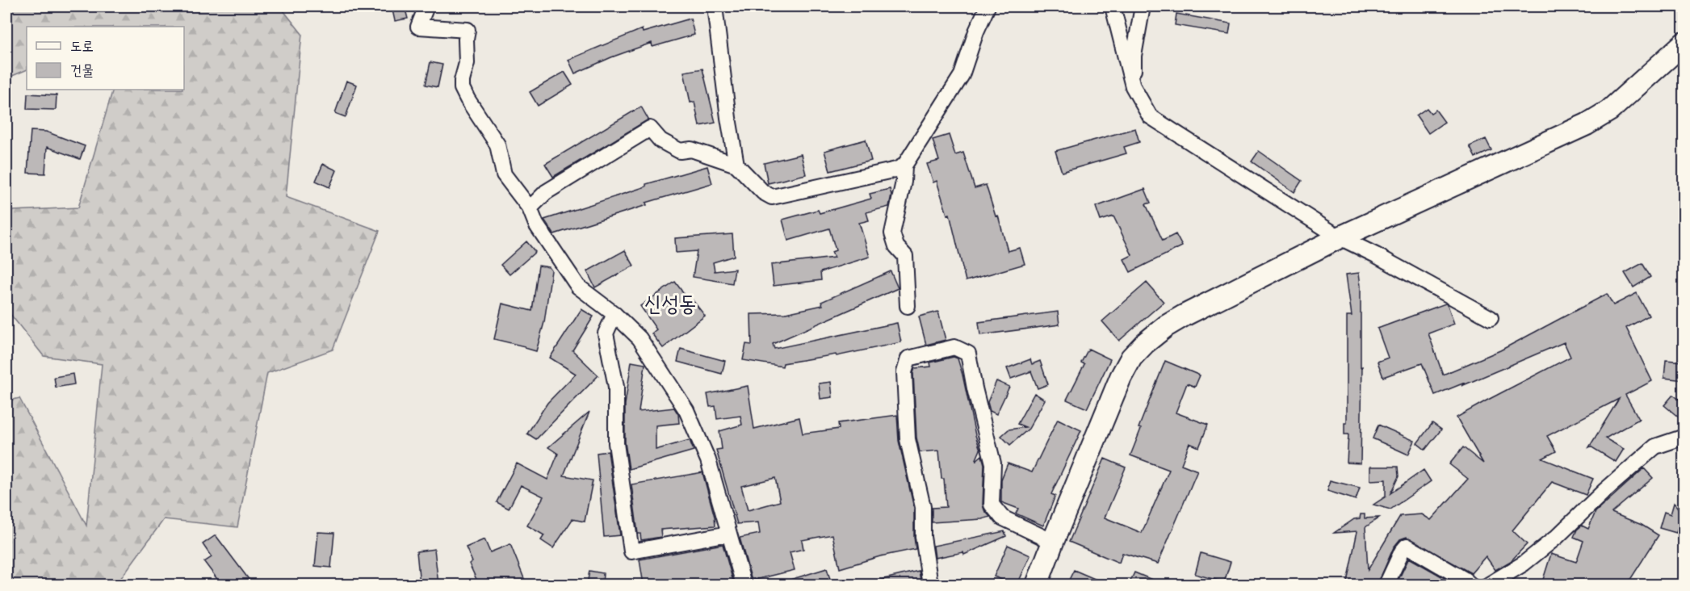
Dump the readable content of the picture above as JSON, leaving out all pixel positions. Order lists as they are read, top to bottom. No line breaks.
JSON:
{"districts":["신성동"],"legend":["도로","건물"]}
